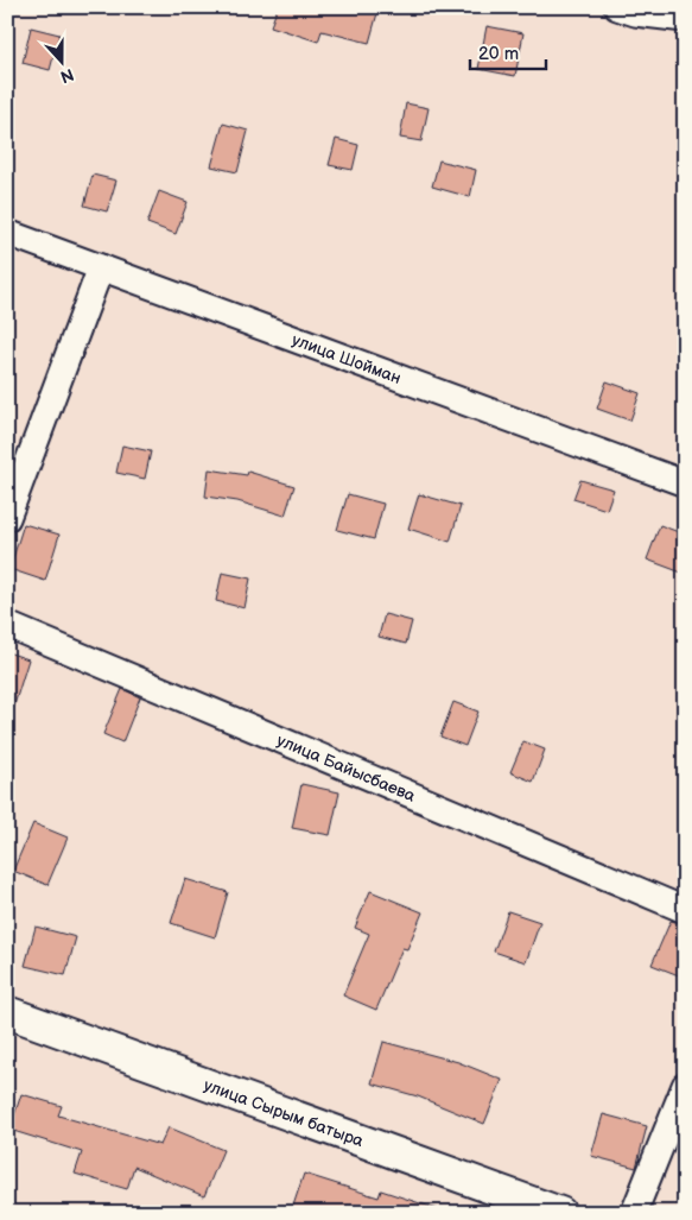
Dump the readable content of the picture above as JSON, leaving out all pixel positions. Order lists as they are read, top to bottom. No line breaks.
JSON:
{"streets":{"street":["улица Шойман","улица Байысбаева","улица Сырым батыра"]},"scale_bar":"20 m","north":"bottom"}
